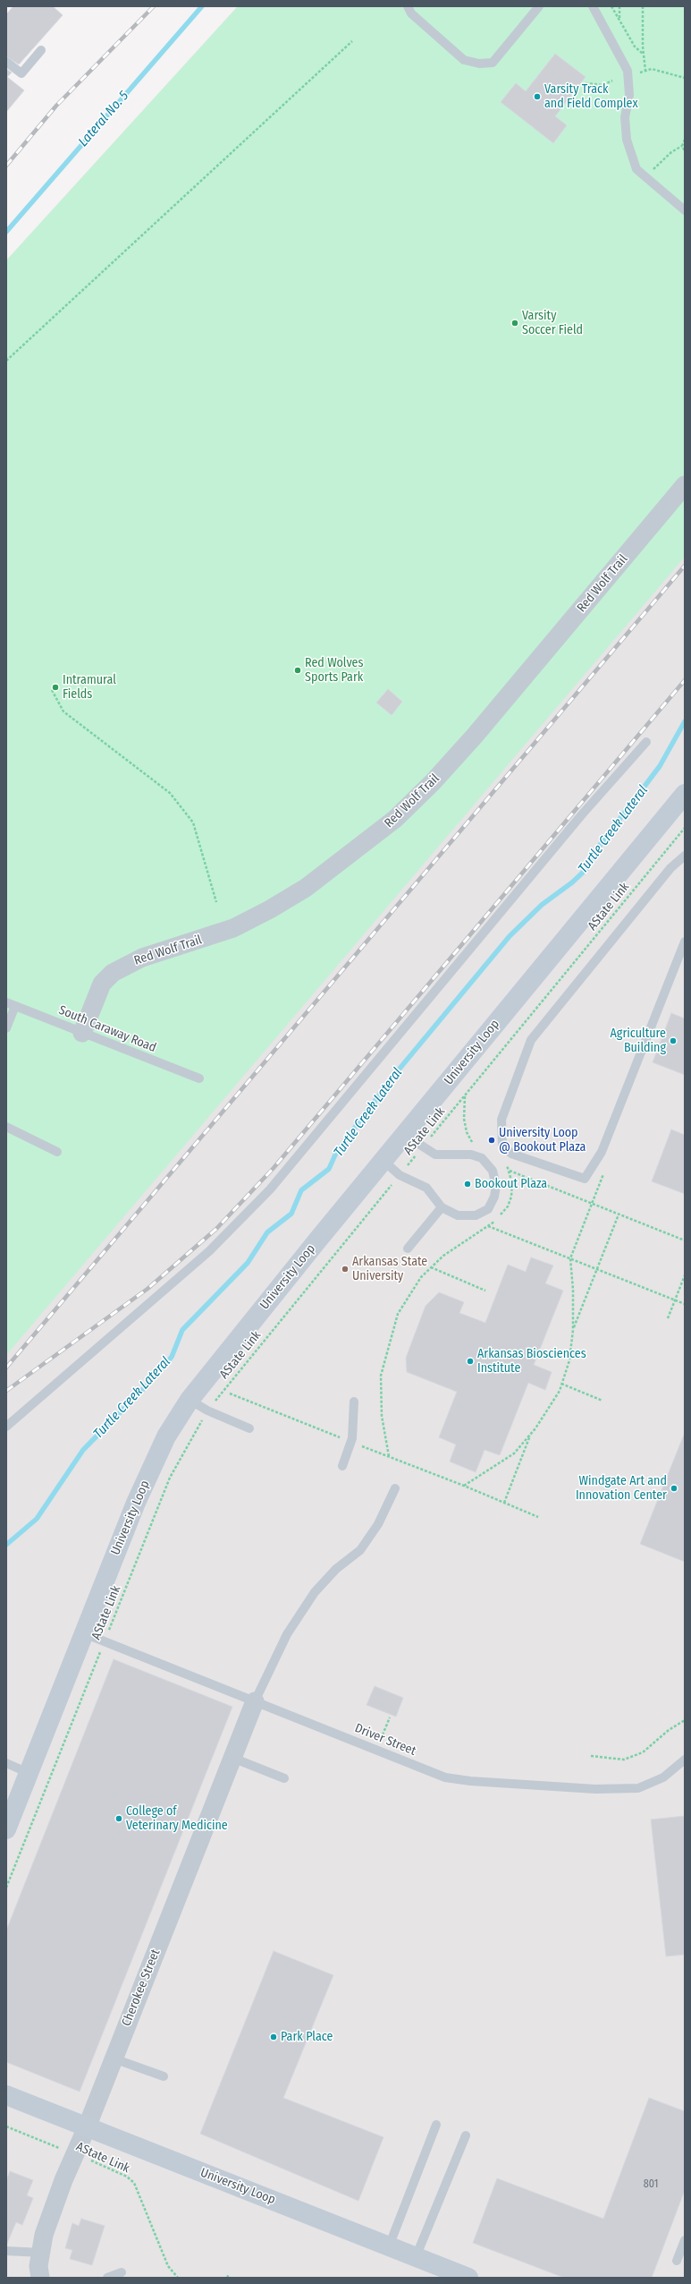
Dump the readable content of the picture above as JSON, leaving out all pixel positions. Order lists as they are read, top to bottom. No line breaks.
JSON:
{"streets":{"street":["Red Wolf Trail","University Loop","Cherokee Street"],"lane":["South Caraway Road","Driver Street"],"path":["AState Link"]},"crossings":[["Red Wolf Trail","South Caraway Road"],["AState Link","Driver Street"],["AState Link","Cherokee Street"],["University Loop","Driver Street"],["University Loop","Cherokee Street"],["Driver Street","Cherokee Street"]],"water":["Lateral No. 5","Turtle Creek Lateral"],"places":["Varsity Track and Field Complex","Varsity Soccer Field","Red Wolves Sports Park","Intramural Fields","Agriculture Building","University Loop @ Bookout Plaza","Bookout Plaza","Arkansas State University","Arkansas Biosciences Institute","Windgate Art and Innovation Center","College of Veterinary Medicine","Park Place"],"house_numbers":["801"]}
